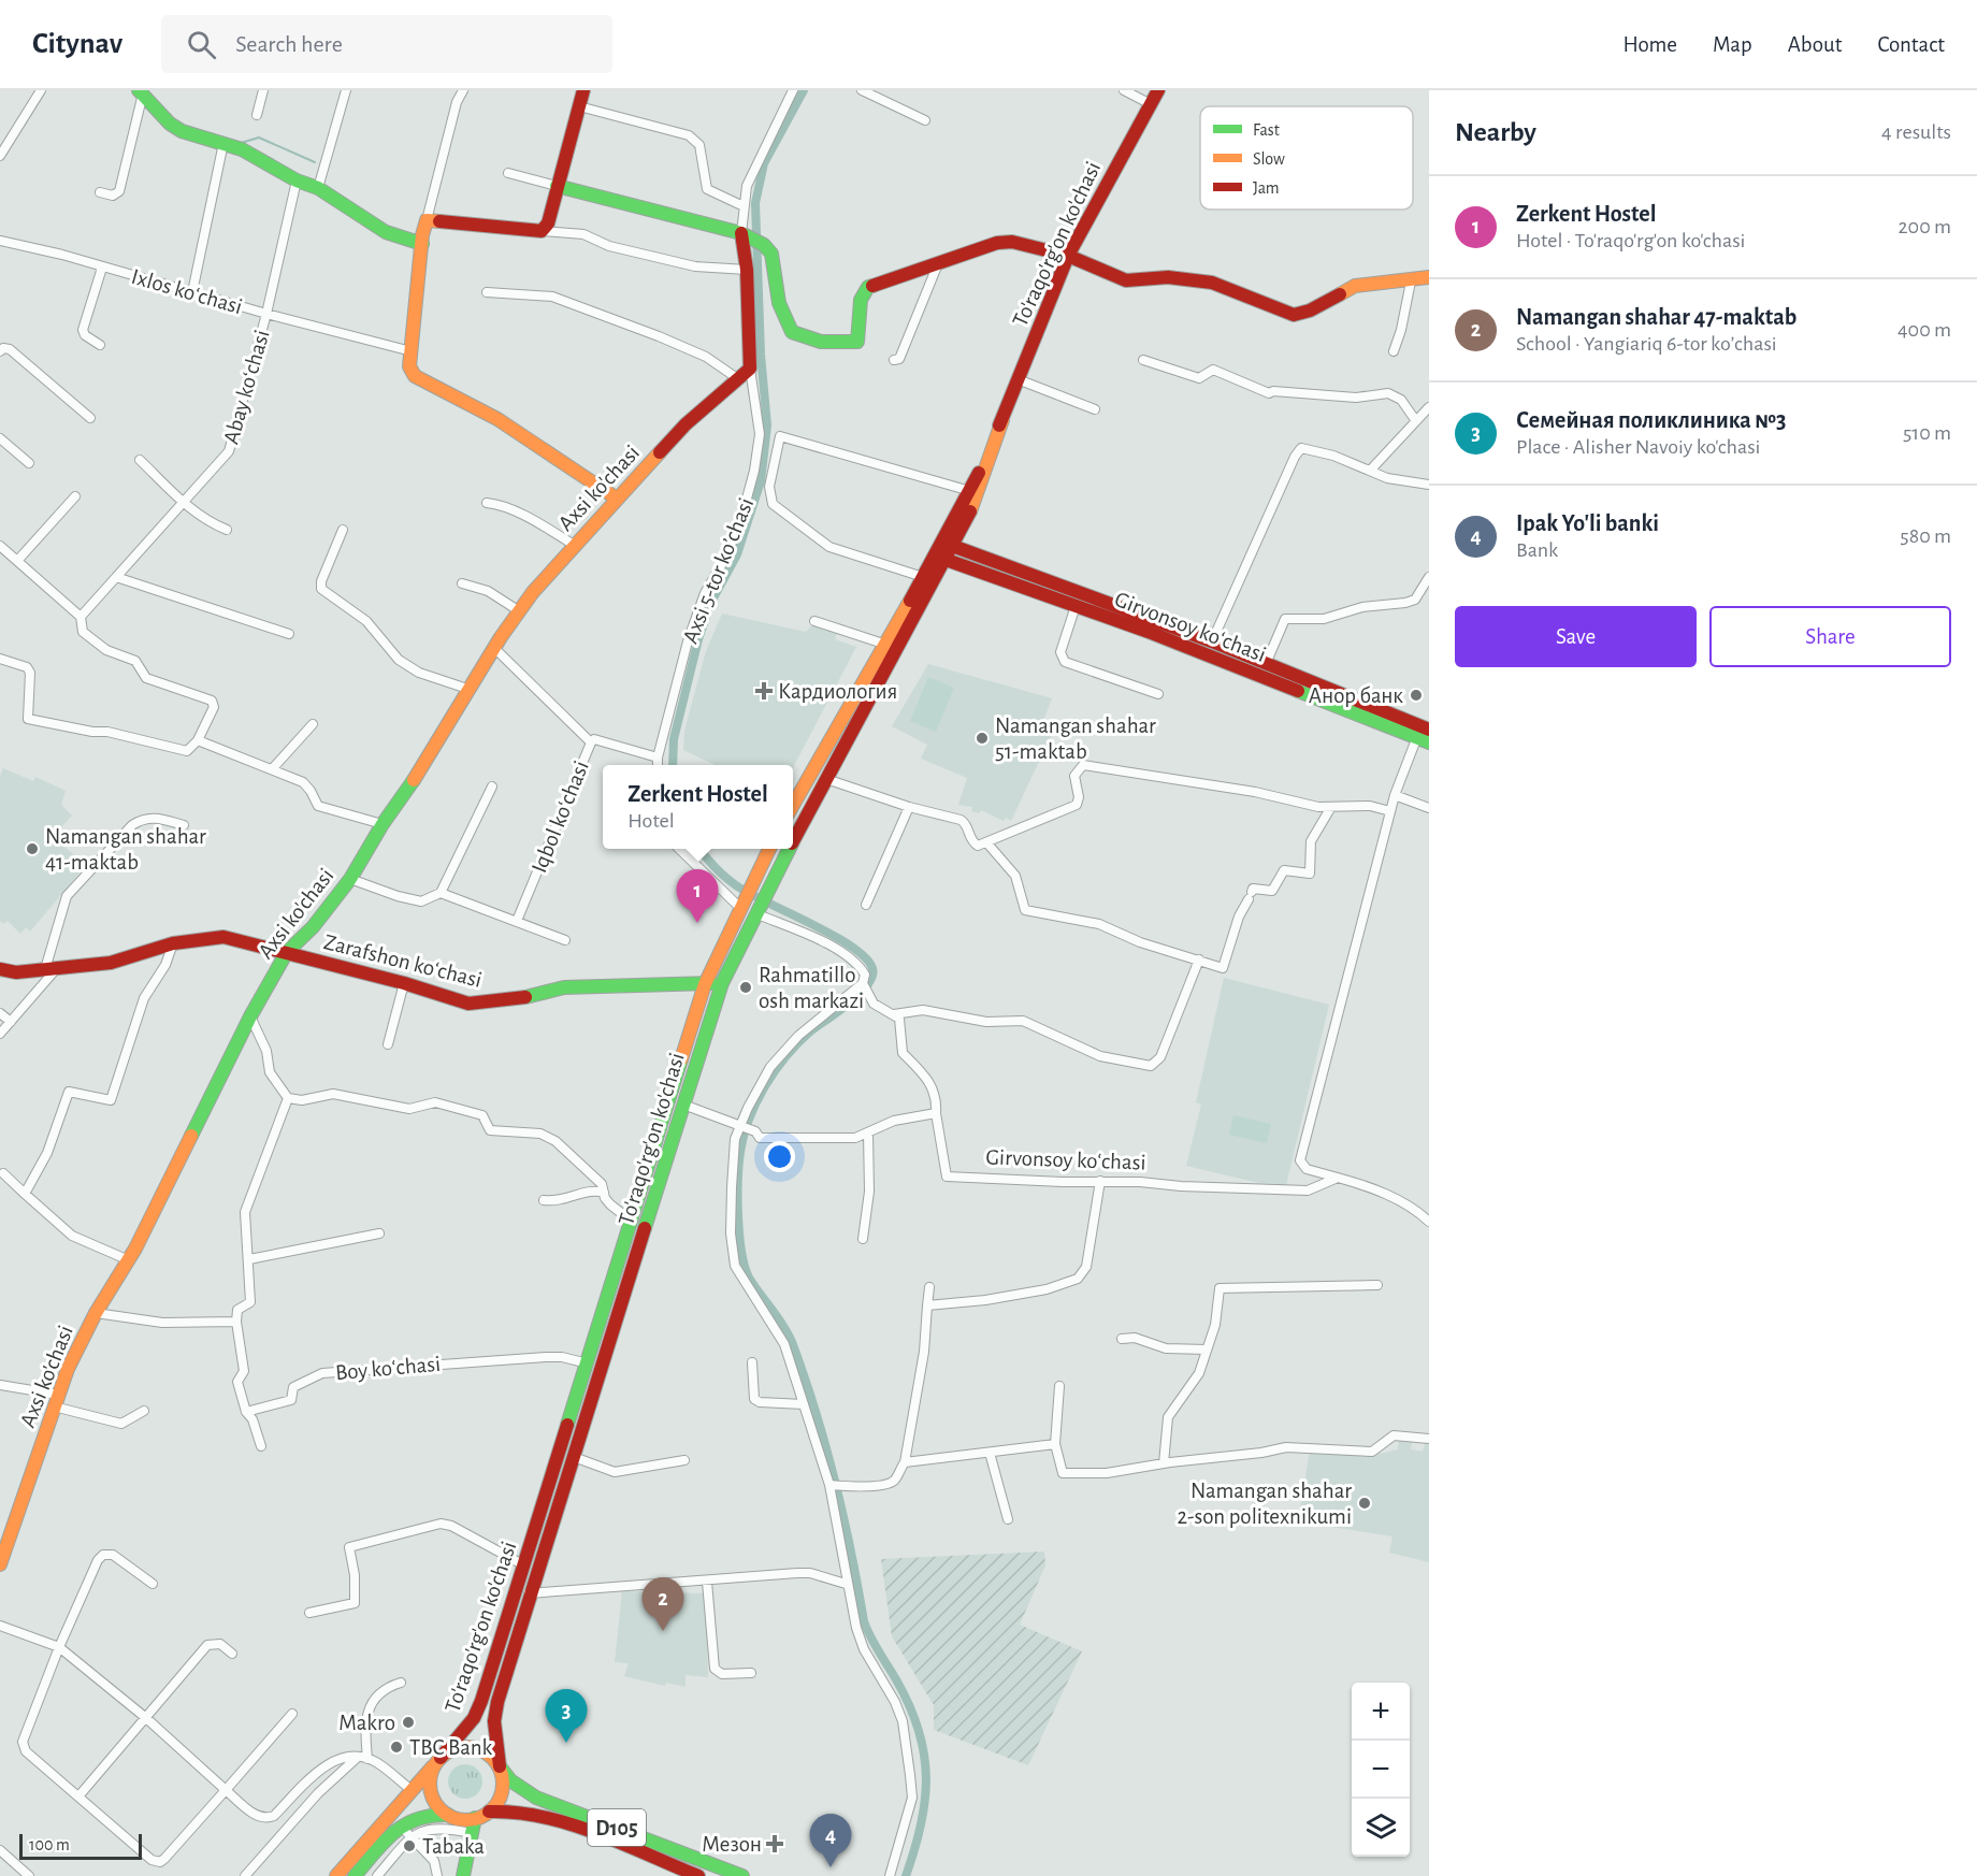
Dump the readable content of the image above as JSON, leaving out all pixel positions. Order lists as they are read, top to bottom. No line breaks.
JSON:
{"streets":{"main road":["To'raqo'rg'on ko'chasi","Axsi ko'chasi","Girvonsoy koʻchasi","Zarafshon koʻchasi","D105"],"street":["Ixlos koʻchasi","Abay koʻchasi","Аxsi 5-tor koʼchasi","Iqbol koʻchasi","Boy koʻchasi"]},"crossings":[["To'raqo'rg'on ko'chasi","Girvonsoy koʻchasi"],["To'raqo'rg'on ko'chasi","Zarafshon koʻchasi"],["To'raqo'rg'on ko'chasi","Boy koʻchasi"],["To'raqo'rg'on ko'chasi","D105"],["Ixlos koʻchasi","Abay koʻchasi"],["Axsi ko'chasi","Аxsi 5-tor koʼchasi"],["Axsi ko'chasi","Zarafshon koʻchasi"],["Аxsi 5-tor koʼchasi","Iqbol koʻchasi"]],"places":{"health":["Кардиология","Мезон"],"other":["Анор банк","Namangan shahar 51-maktab","Namangan shahar 41-maktab","Rahmatillo osh markazi","Namangan shahar 2-son politexnikumi","Makro","TBC Bank","Tabaka"]},"legend":["Fast","Slow","Jam"],"scale_bar":"100 m","page":{"header":"Citynav","search":"Search here","nav":["Home","Map","About","Contact"],"heading":["Nearby","4 results"],"list":[{"mark":"1","name":"Zerkent Hostel","note":"Hotel · To'raqo'rg'on ko'chasi","value":"200 m"},{"mark":"2","name":"Namangan shahar 47-maktab","note":"School · Yangiаriq 6-tor koʼchasi","value":"400 m"},{"mark":"3","name":"Семейная поликлиника №3","note":"Place · Alisher Navoiy ko'chasi","value":"510 m"},{"mark":"4","name":"Ipak Yo'li banki","note":"Bank","value":"580 m"}],"buttons":["Save","Share"],"popup":["Zerkent Hostel","Hotel"],"pins":["1","2","3","4"],"map_buttons":["+","−"],"scale":"100 m"}}
